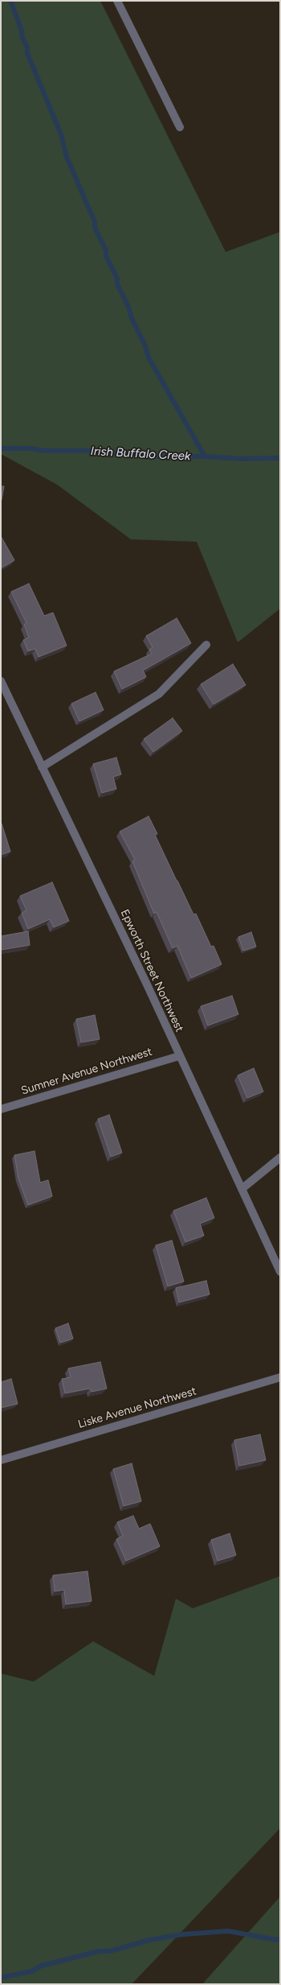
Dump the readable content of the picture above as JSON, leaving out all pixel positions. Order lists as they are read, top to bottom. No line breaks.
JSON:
{"streets":{"street":["Epworth Street Northwest","Sumner Avenue Northwest","Liske Avenue Northwest"]},"crossings":[["Epworth Street Northwest","Sumner Avenue Northwest"]],"water":["Irish Buffalo Creek"]}
